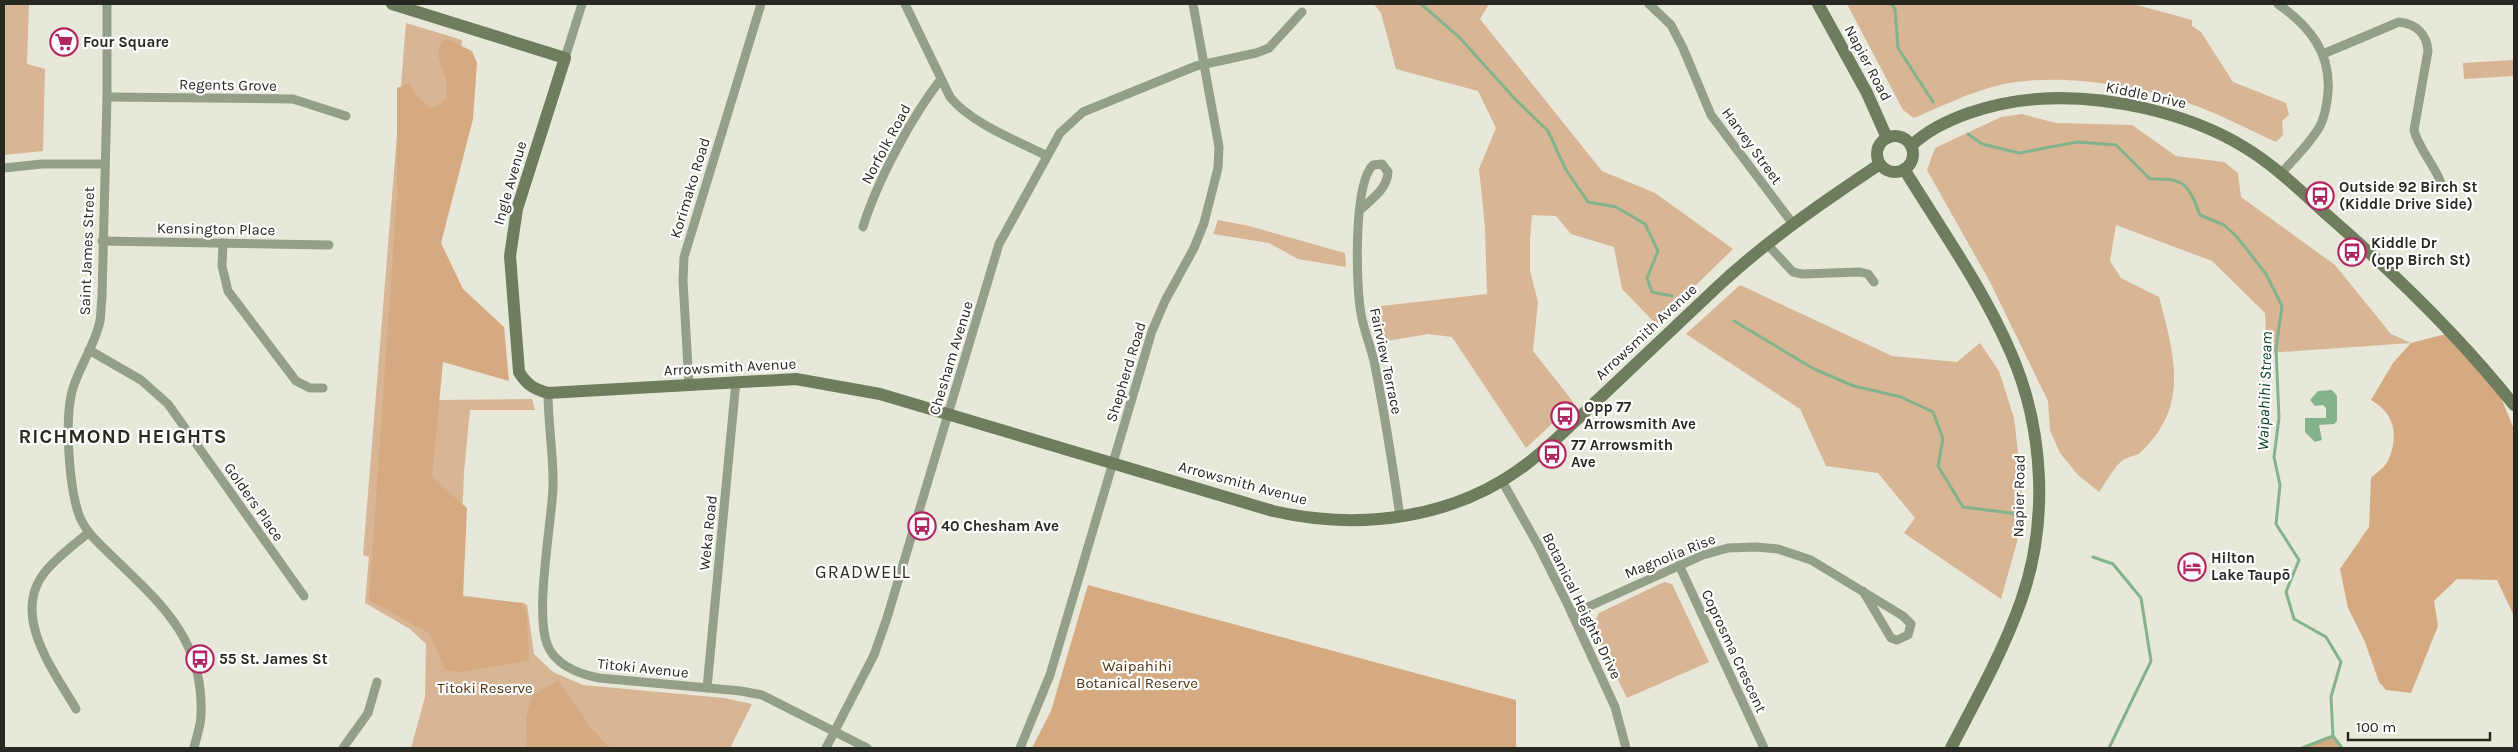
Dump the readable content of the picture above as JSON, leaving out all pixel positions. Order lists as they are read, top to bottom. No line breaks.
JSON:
{"streets":{"street":["Napier Road","Regents Grove","Kiddle Drive","Norfolk Road","Harvey Street","Ingle Avenue","Korimako Road","Kensington Place","Saint James Street","Arrowsmith Avenue","Chesham Avenue","Fairview Terrace","Shepherd Road","Golders Place","Weka Road","Magnolia Rise","Botanical Heights Drive","Coprosma Crescent","Titoki Avenue"]},"crossings":[["Napier Road","Kiddle Drive"],["Napier Road","Arrowsmith Avenue"],["Regents Grove","Saint James Street"],["Kiddle Drive","Arrowsmith Avenue"],["Harvey Street","Arrowsmith Avenue"],["Ingle Avenue","Arrowsmith Avenue"],["Ingle Avenue","Titoki Avenue"],["Korimako Road","Arrowsmith Avenue"],["Kensington Place","Saint James Street"],["Saint James Street","Golders Place"],["Arrowsmith Avenue","Chesham Avenue"],["Arrowsmith Avenue","Fairview Terrace"],["Arrowsmith Avenue","Shepherd Road"],["Arrowsmith Avenue","Weka Road"],["Arrowsmith Avenue","Botanical Heights Drive"],["Arrowsmith Avenue","Titoki Avenue"],["Chesham Avenue","Shepherd Road"],["Chesham Avenue","Titoki Avenue"],["Weka Road","Titoki Avenue"],["Magnolia Rise","Botanical Heights Drive"],["Magnolia Rise","Coprosma Crescent"]],"districts":["RICHMOND HEIGHTS","GRADWELL"],"water":["Waipahihi Stream"],"parks":["Waipahihi Botanical Reserve","Titoki Reserve"],"places":{"supermarket":["Four Square"],"bus stop":["Outside 92 Birch St (Kiddle Drive Side)","Kiddle Dr (opp Birch St)","Opp 77 Arrowsmith Ave","77 Arrowsmith Ave","40 Chesham Ave","55 St. James St"],"hotel":["Hilton Lake Taupō"]},"scale_bar":"100 m"}
